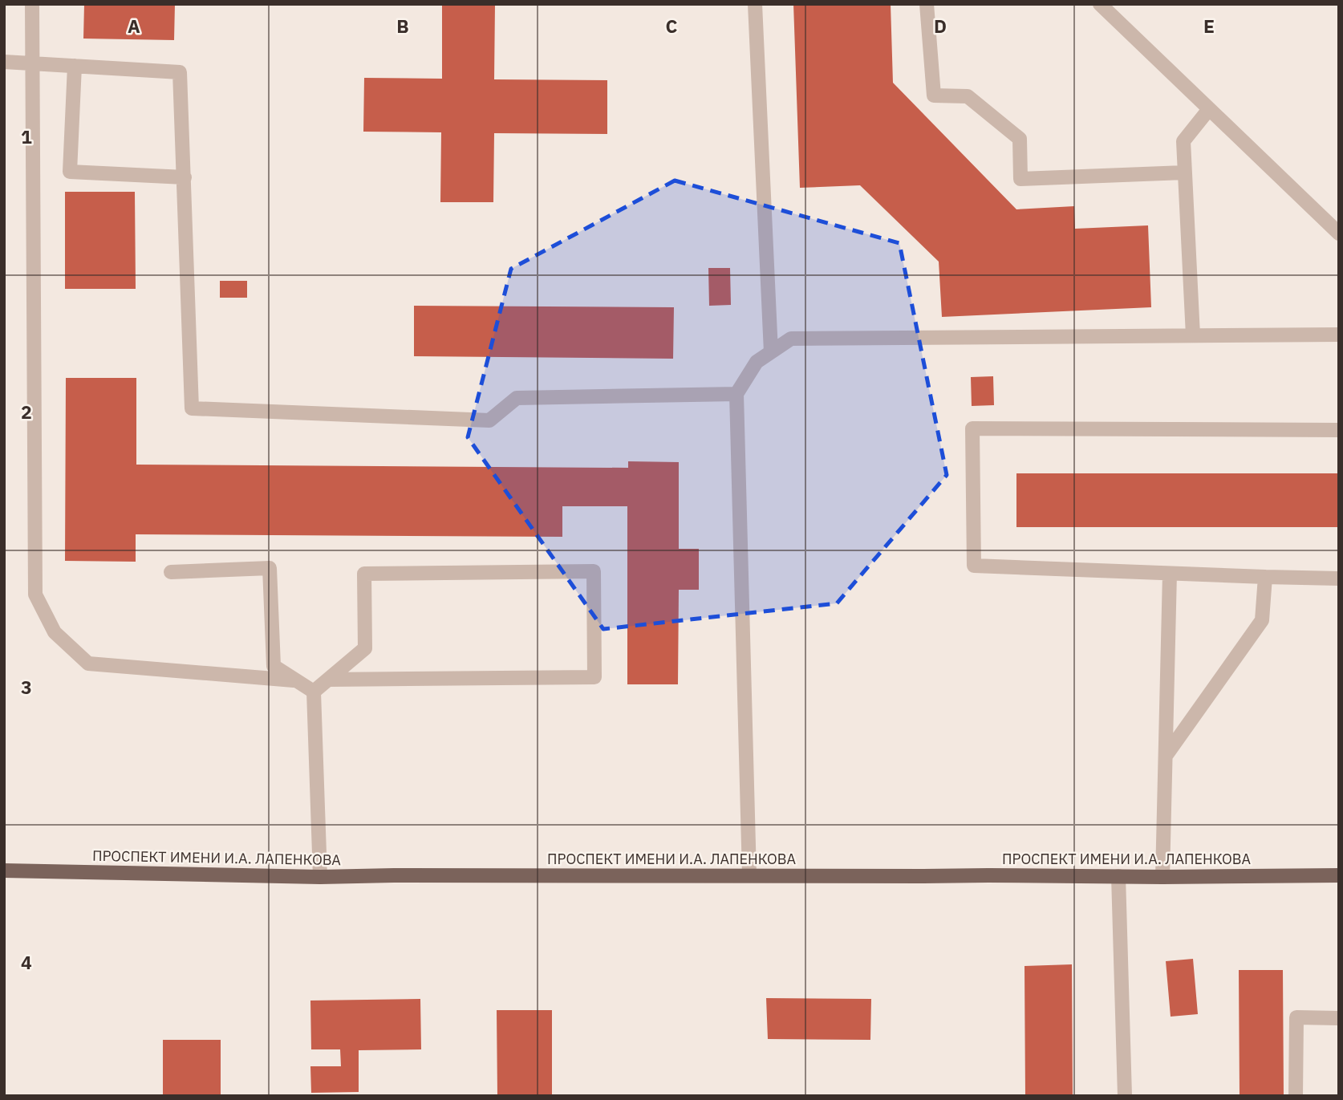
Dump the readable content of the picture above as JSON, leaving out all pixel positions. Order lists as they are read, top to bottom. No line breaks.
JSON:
{"streets":{"main road":["ПРОСПЕКТ ИМЕНИ И.А. ЛАПЕНКОВА"]},"grid":{"columns":["A","B","C","D","E"],"rows":["1","2","3","4"]}}
